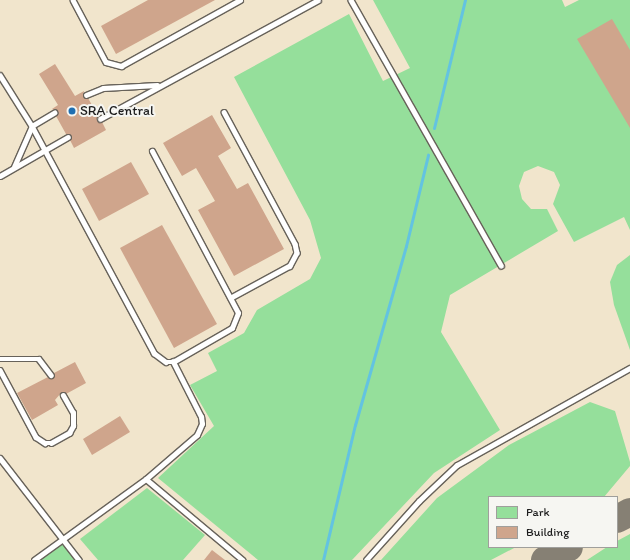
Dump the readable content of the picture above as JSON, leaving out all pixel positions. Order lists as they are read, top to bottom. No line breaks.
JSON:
{"places":["SRA Central"],"legend":["Park","Building"]}
